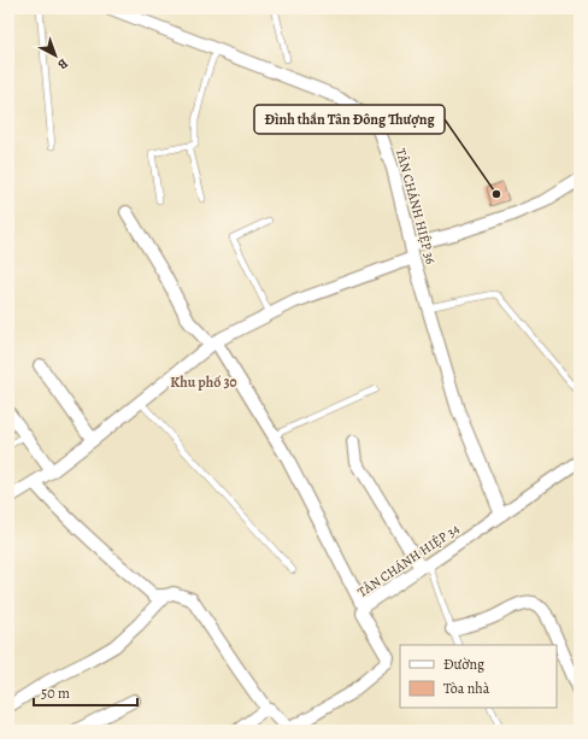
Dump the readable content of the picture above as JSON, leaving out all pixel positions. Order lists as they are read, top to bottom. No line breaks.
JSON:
{"streets":{"street":["TÂN CHÁNH HIỆP 36","TÂN CHÁNH HIỆP 34"]},"crossings":[["TÂN CHÁNH HIỆP 36","TÂN CHÁNH HIỆP 34"]],"districts":["Khu phố 30"],"places":["Đình thần Tân Đông Thượng"],"legend":["Đường","Tòa nhà"],"scale_bar":"50 m","north":"bottom right"}
